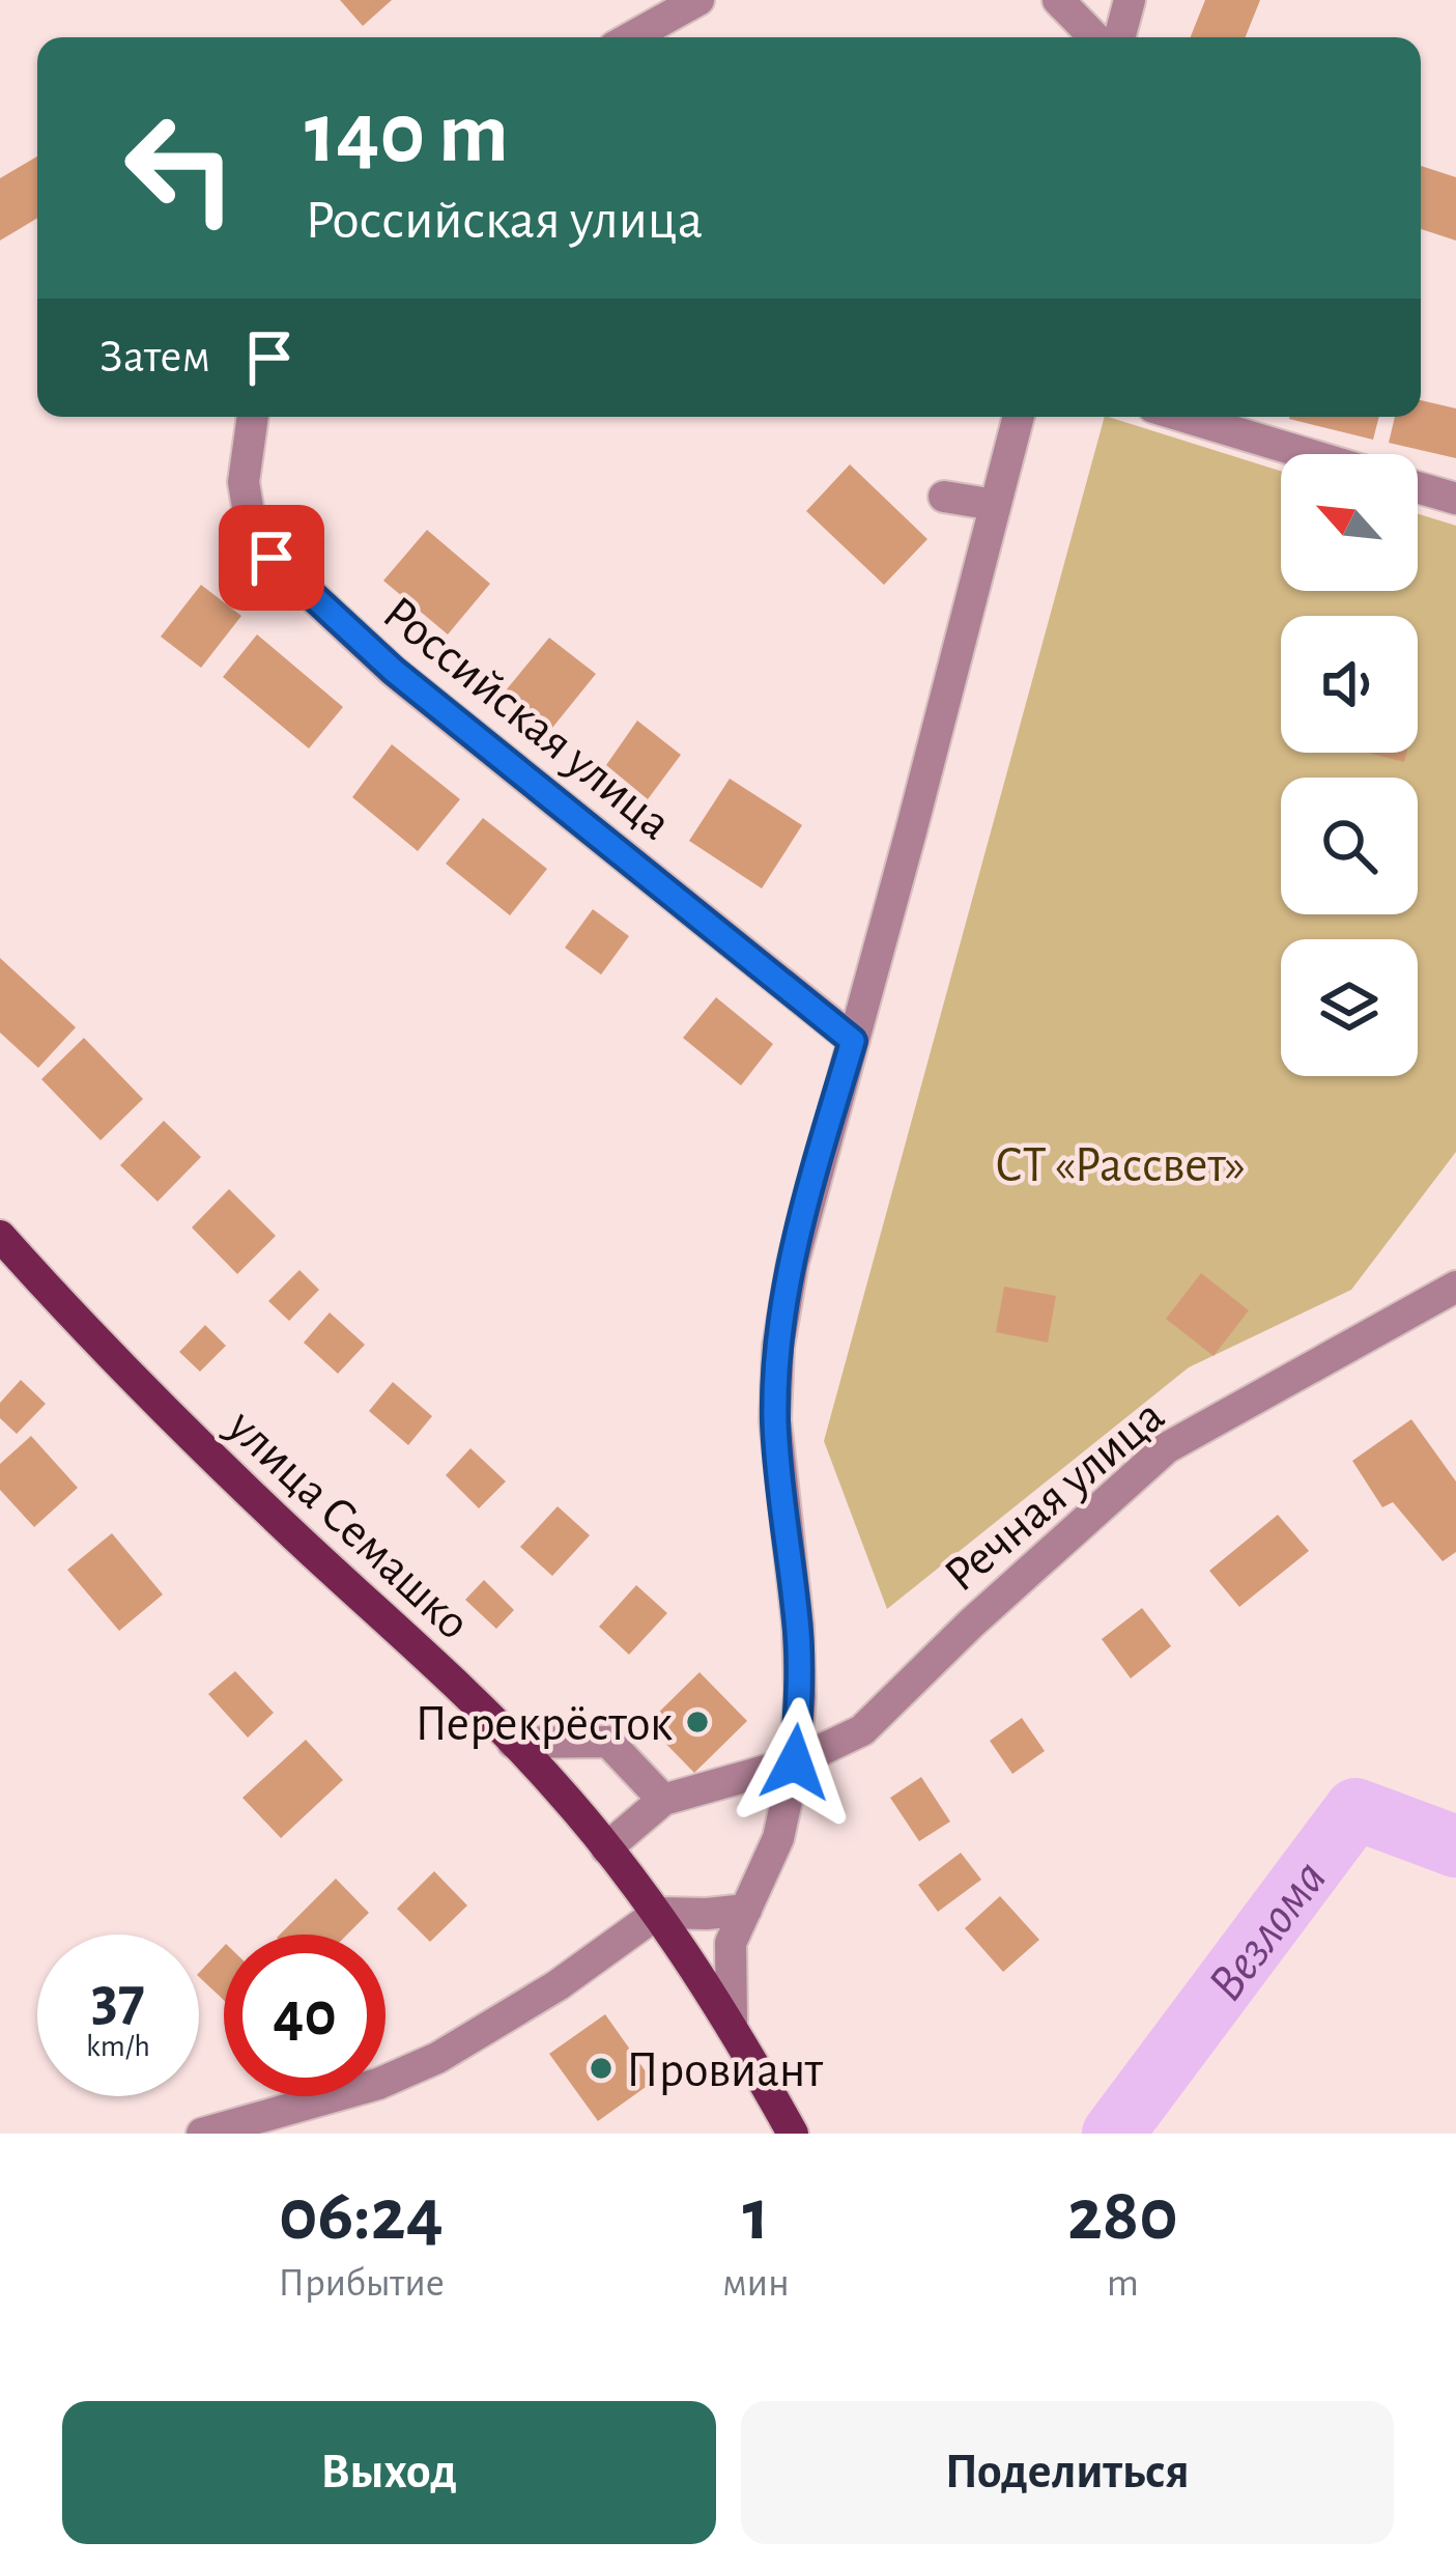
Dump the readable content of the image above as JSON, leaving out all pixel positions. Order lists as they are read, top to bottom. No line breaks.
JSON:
{"streets":{"main road":["улица Семашко"],"street":["Российская улица","Речная улица"]},"water":["Везлома"],"parks":["СТ «Рассвет»"],"places":["Перекрёсток","Провиант"],"north":"top left","page":{"turn":["140 m","Российская улица"],"then":"Затем","speed":"37 km/h","limit":"40","eta":["06:24","Прибытие","1","мин","280","m"],"buttons":["Выход","Поделиться"]}}
